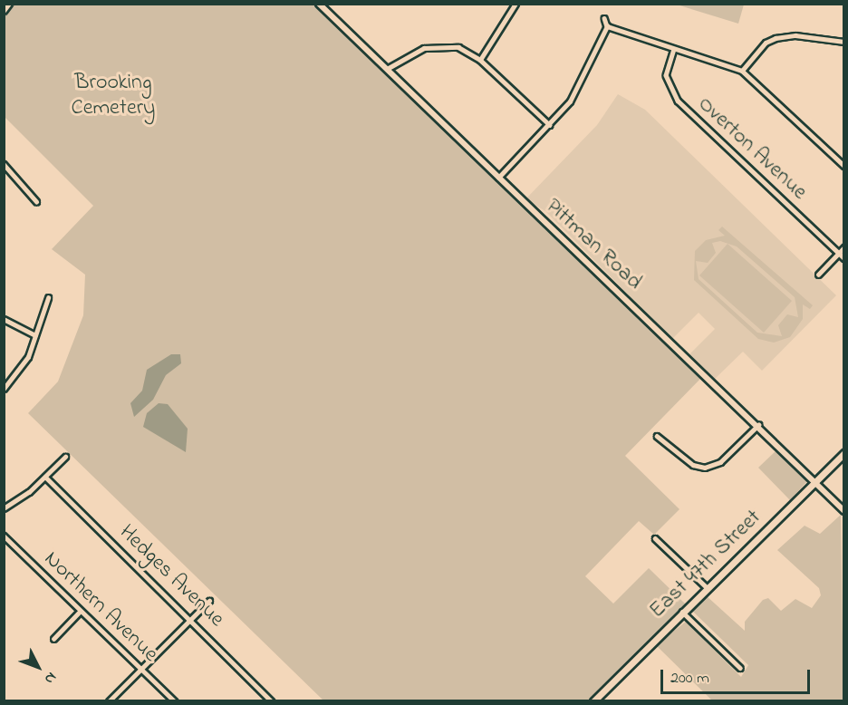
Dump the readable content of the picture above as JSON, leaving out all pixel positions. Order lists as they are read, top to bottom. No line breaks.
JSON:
{"streets":{"main road":["East 47th Street"],"street":["Overton Avenue","Pittman Road","Hedges Avenue","Northern Avenue"]},"crossings":[["Pittman Road","East 47th Street"]],"parks":["Brooking Cemetery"],"scale_bar":"200 m","north":"bottom right"}
